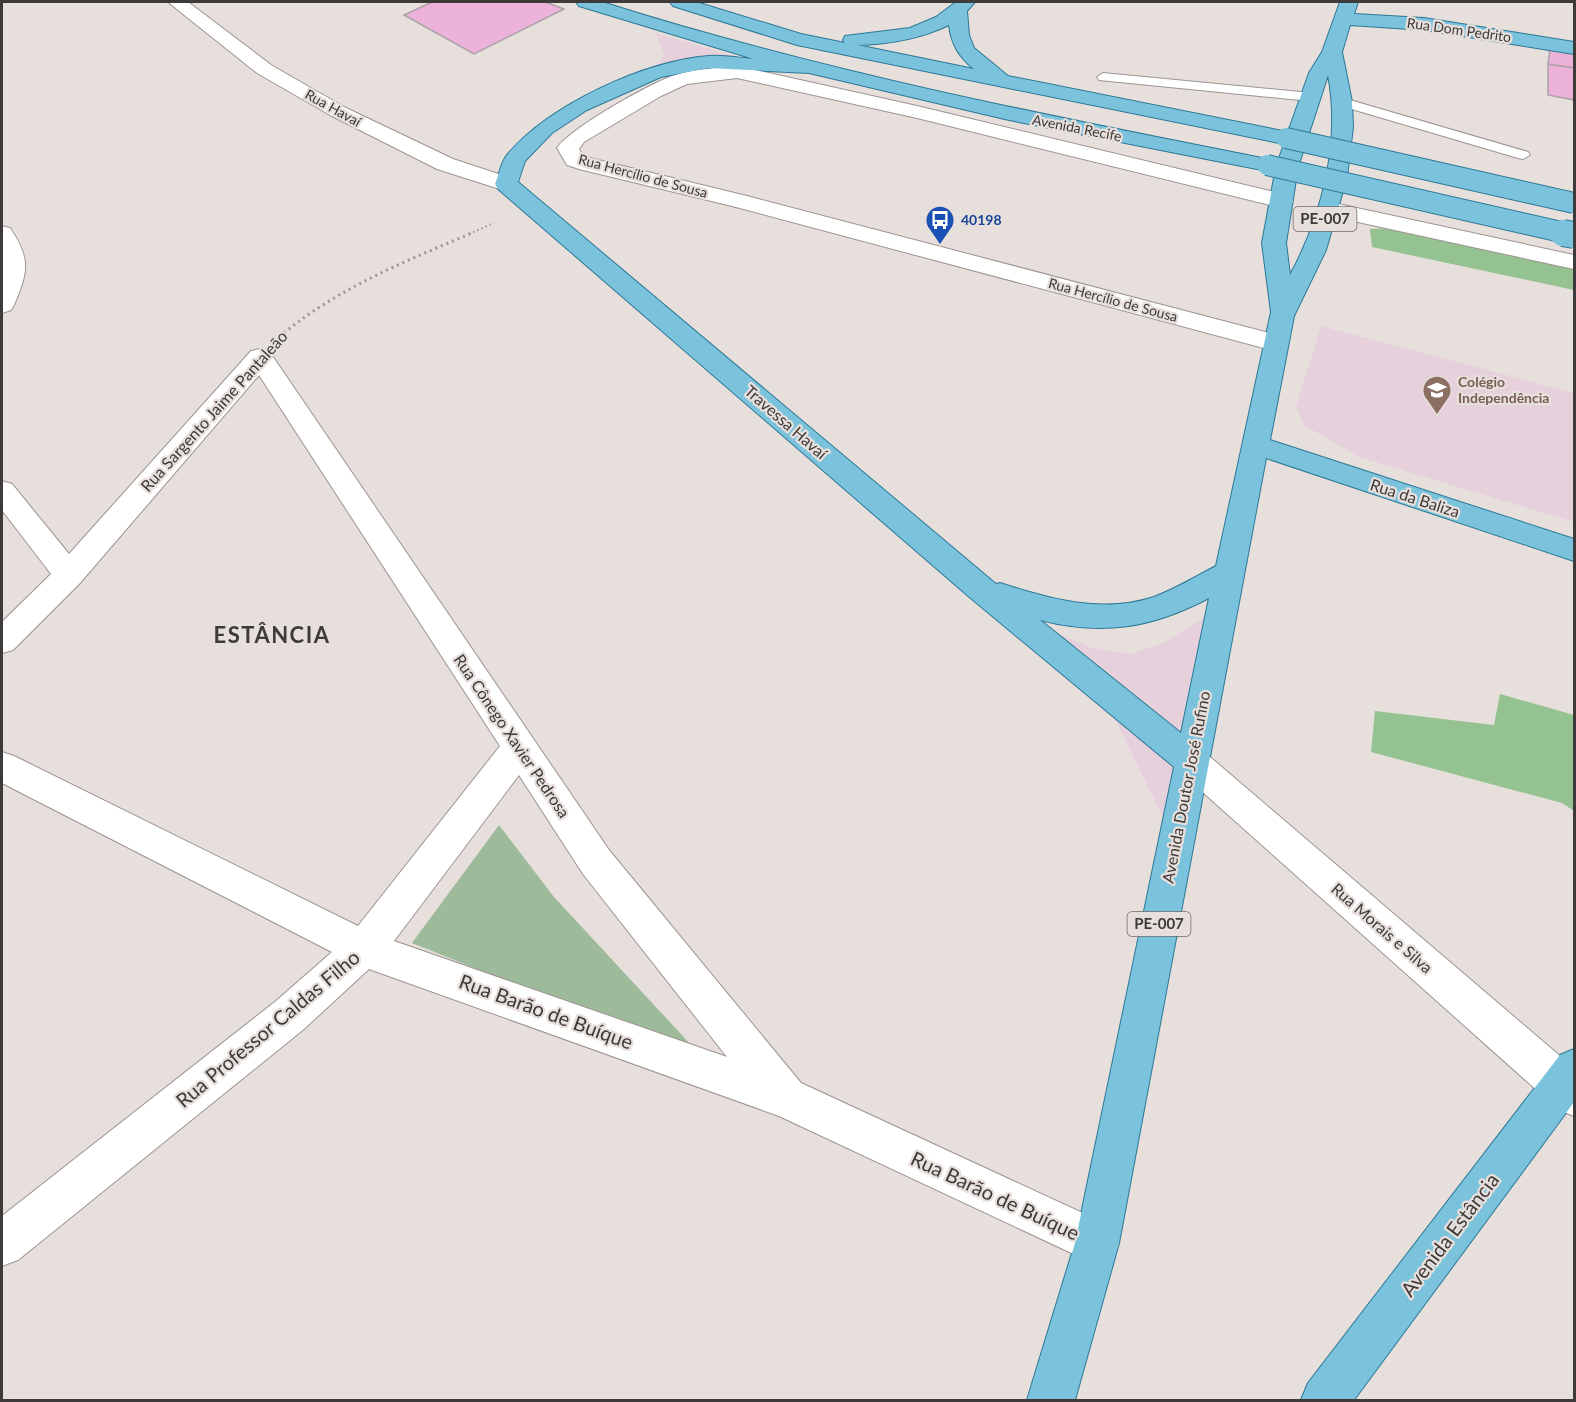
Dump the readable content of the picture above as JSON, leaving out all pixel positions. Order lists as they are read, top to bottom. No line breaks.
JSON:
{"streets":{"main road":["Rua Dom Pedrito","Avenida Recife","PE-007","Travessa Havaí","Rua da Baliza","Avenida Doutor José Rufino","Avenida Estância"],"street":["Rua Havaí","Rua Hercílio de Sousa","Rua Sargento Jaime Pantaleão","Rua Cônego Xavier Pedrosa","Rua Morais e Silva","Rua Barão de Buíque","Rua Professor Caldas Filho"]},"crossings":[["Rua Dom Pedrito","Avenida Doutor José Rufino"],["Rua Havaí","Travessa Havaí"],["Rua Hercílio de Sousa","Avenida Doutor José Rufino"],["Rua Sargento Jaime Pantaleão","Travessa Havaí"],["Rua Sargento Jaime Pantaleão","Rua Cônego Xavier Pedrosa"],["Travessa Havaí","Avenida Doutor José Rufino"],["Travessa Havaí","Rua Morais e Silva"],["Rua da Baliza","Avenida Doutor José Rufino"],["Rua Cônego Xavier Pedrosa","Rua Barão de Buíque"],["Rua Cônego Xavier Pedrosa","Rua Professor Caldas Filho"],["Avenida Doutor José Rufino","Rua Morais e Silva"],["Avenida Doutor José Rufino","Rua Barão de Buíque"],["Rua Morais e Silva","Avenida Estância"],["Rua Barão de Buíque","Rua Professor Caldas Filho"]],"districts":["ESTÂNCIA"],"places":{"bus stop":["40198"],"school or university":["Colégio Independência"]}}
